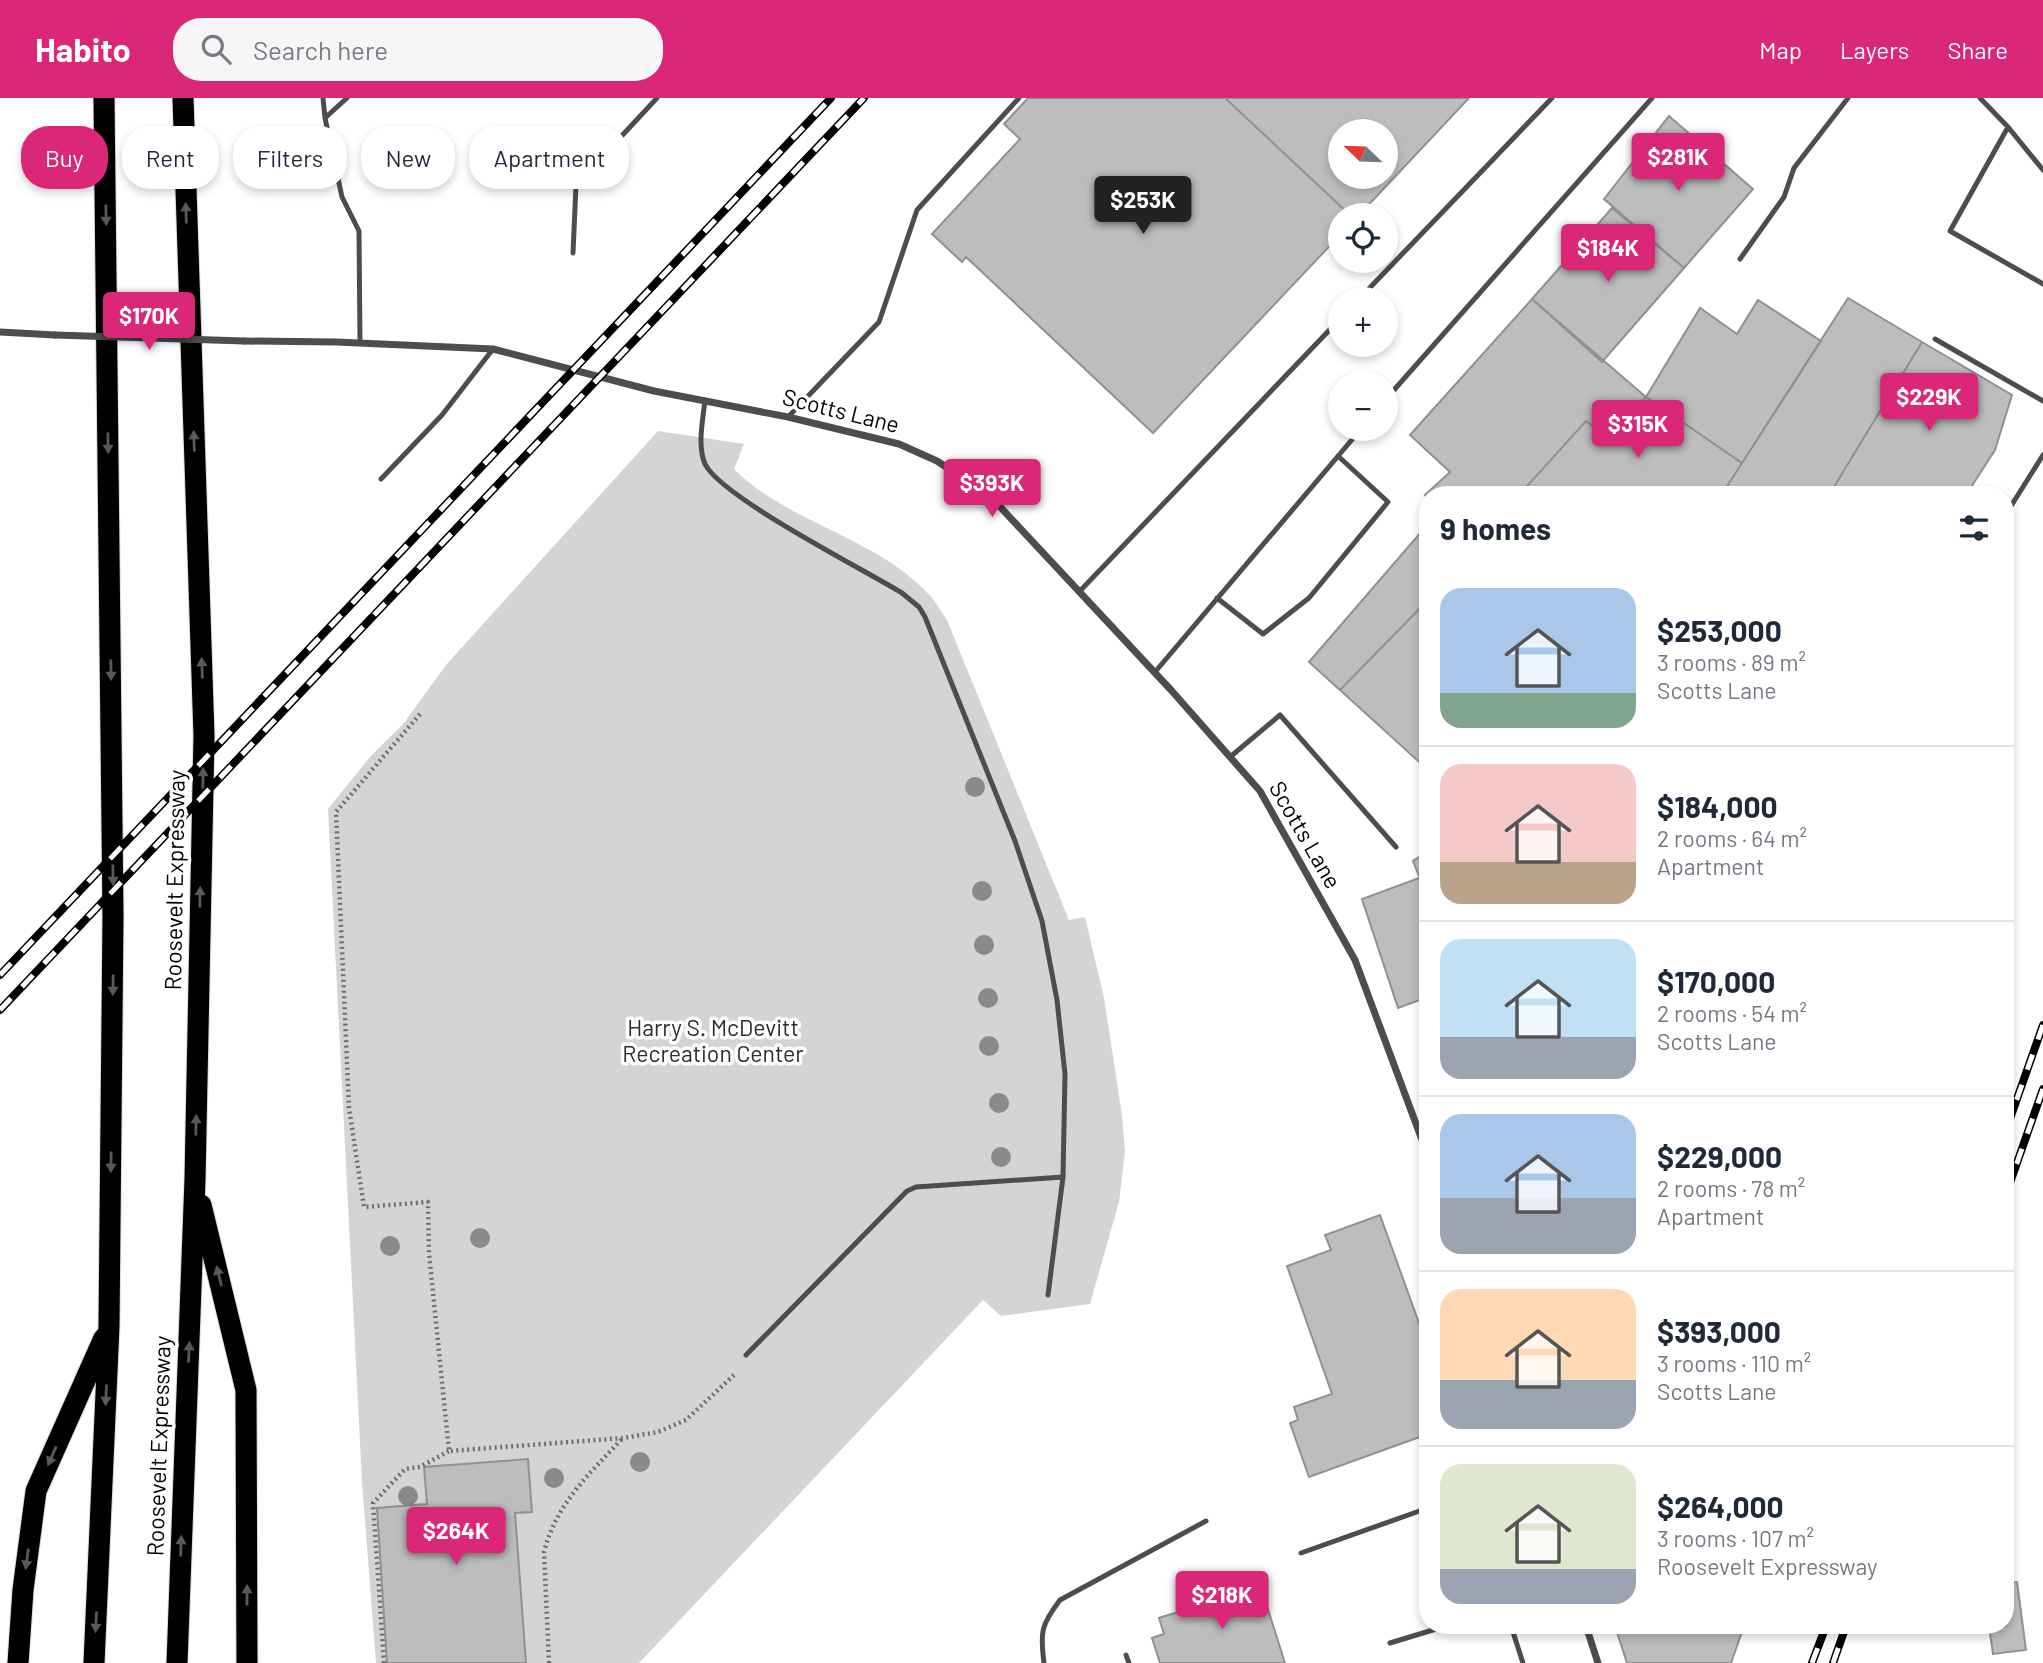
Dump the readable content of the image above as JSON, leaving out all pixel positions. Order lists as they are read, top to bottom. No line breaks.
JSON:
{"streets":{"highway":["Roosevelt Expressway"],"street":["Scotts Lane"]},"parks":["Harry S. McDevitt Recreation Center"],"north":"top left","page":{"header":"Habito","search":"Search here","nav":["Map","Layers","Share"],"map_buttons":["+","−"],"chip":["Buy","Rent","Filters","New","Apartment"],"price":["$281K","$253K","$184K","$170K","$229K","$315K","$393K","$264K","$218K"],"heading":"9 homes","list":[{"name":"$253,000","note":"3 rooms · 89 m² · Scotts Lane"},{"name":"$184,000","note":"2 rooms · 64 m² · Apartment"},{"name":"$170,000","note":"2 rooms · 54 m² · Scotts Lane"},{"name":"$229,000","note":"2 rooms · 78 m² · Apartment"},{"name":"$393,000","note":"3 rooms · 110 m² · Scotts Lane"},{"name":"$264,000","note":"3 rooms · 107 m² · Roosevelt Expressway"}]}}
